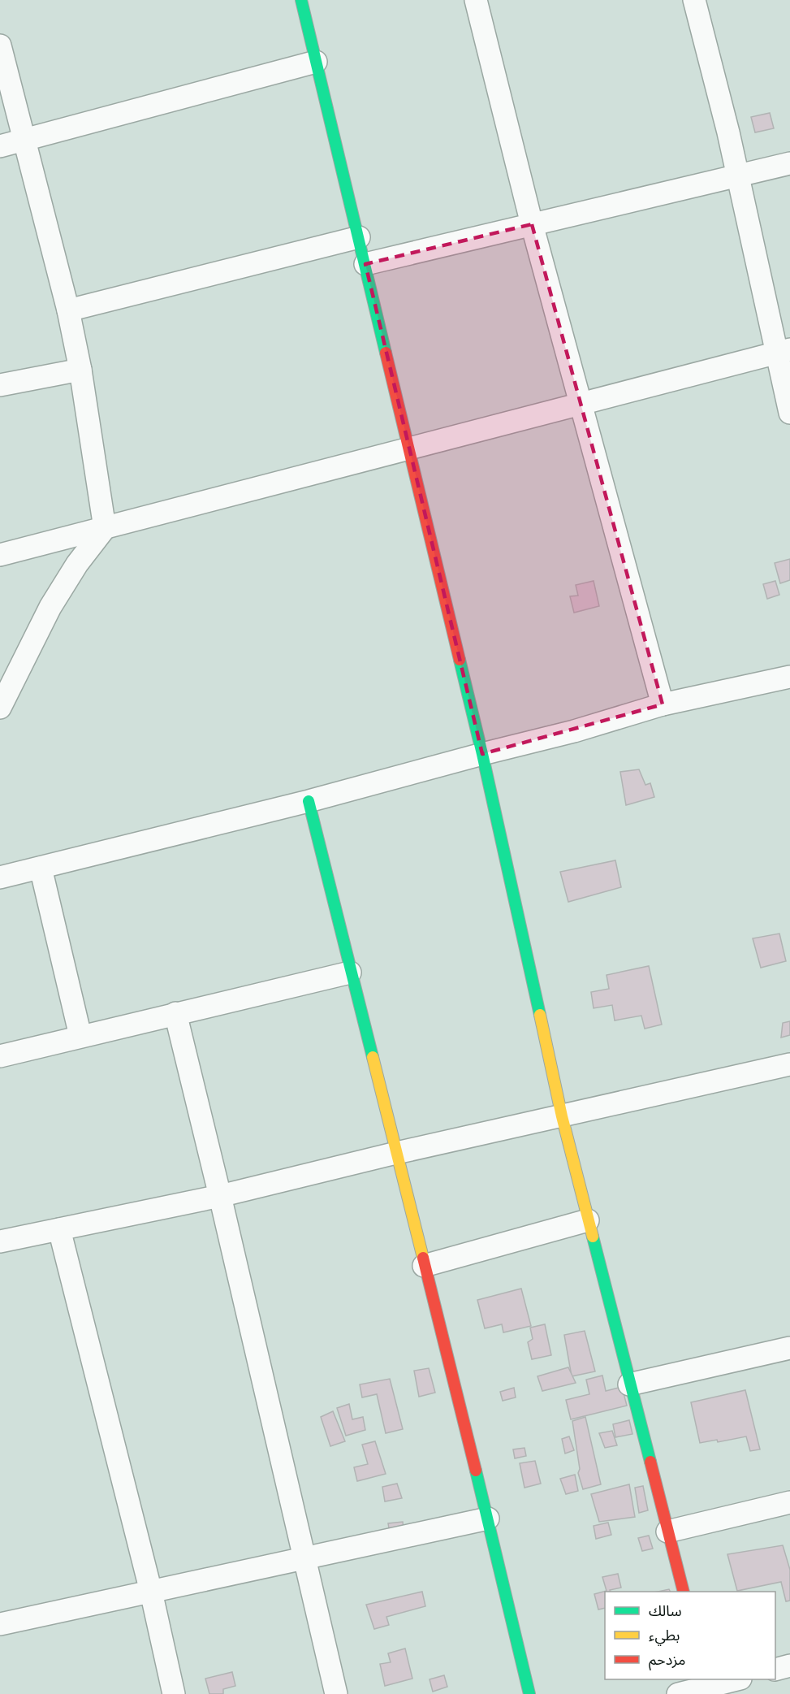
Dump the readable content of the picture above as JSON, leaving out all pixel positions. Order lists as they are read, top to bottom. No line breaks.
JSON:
{"legend":["سالك","بطيء","مزدحم"]}
